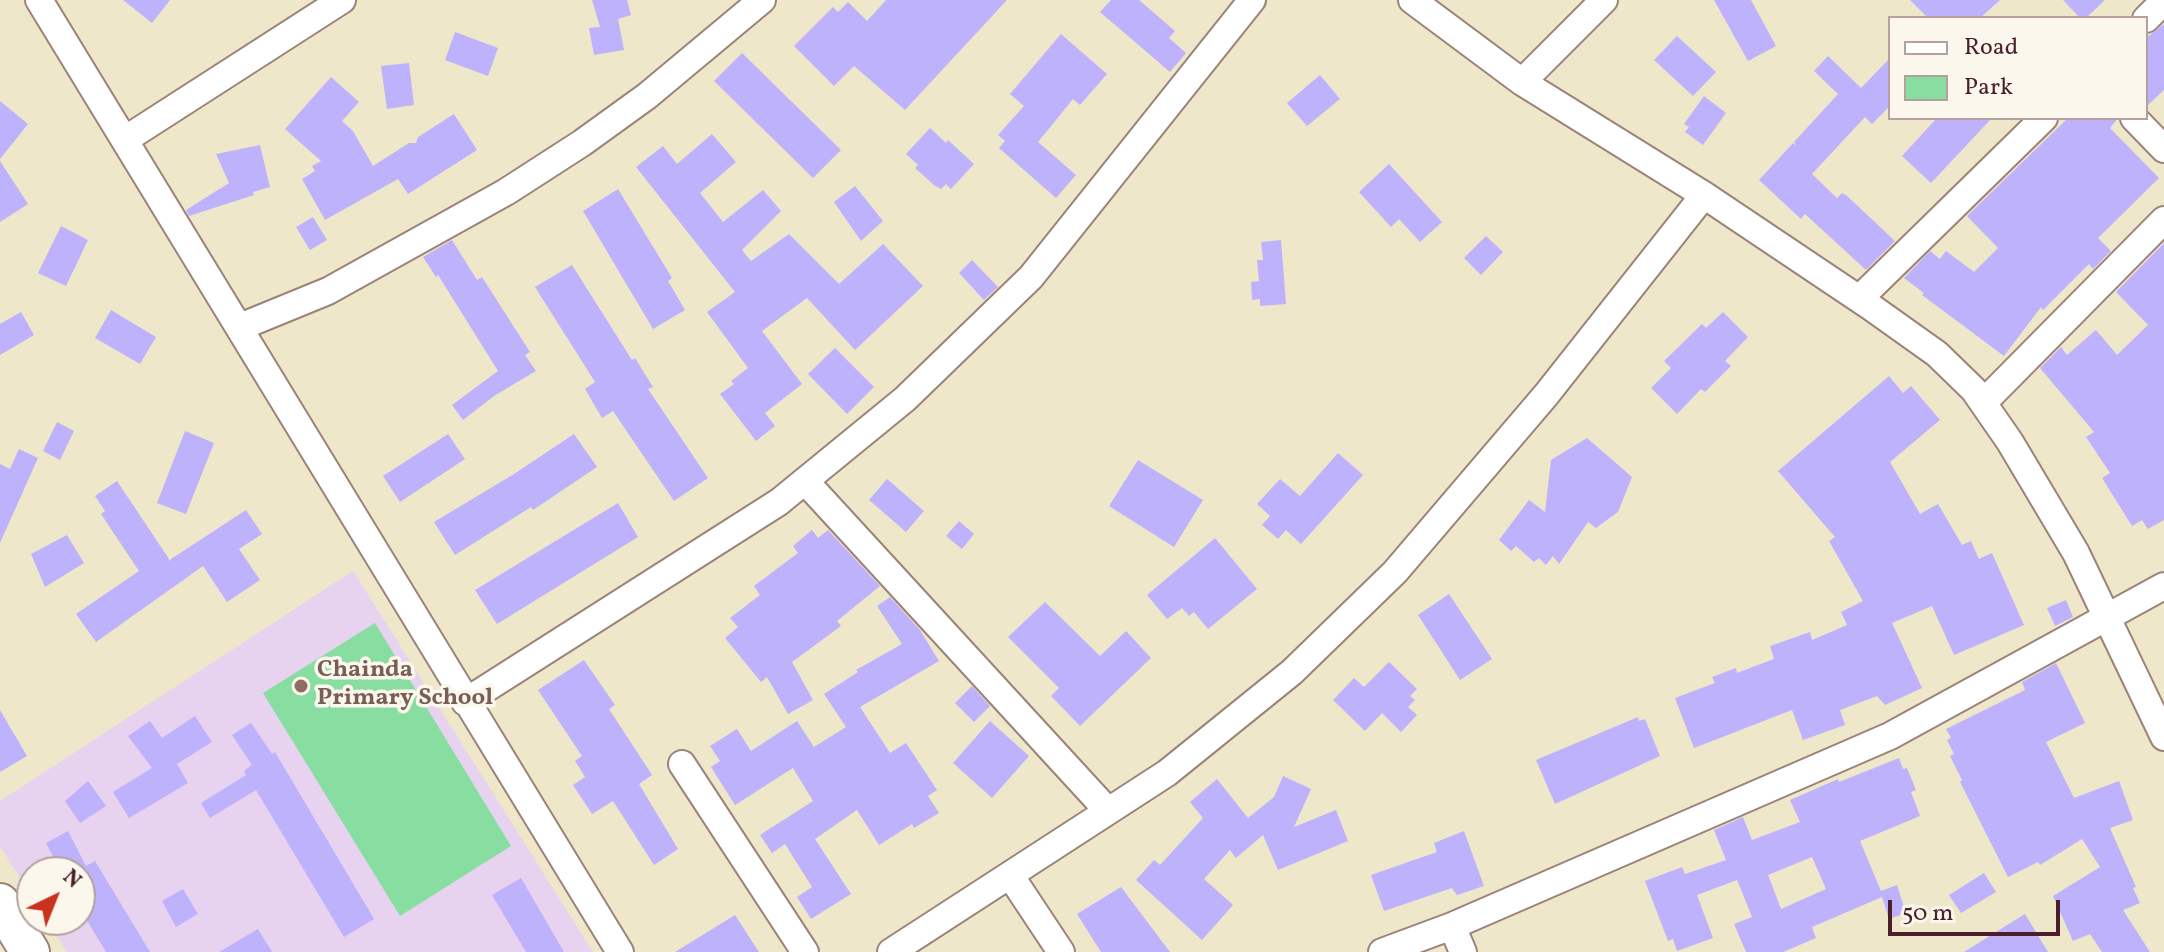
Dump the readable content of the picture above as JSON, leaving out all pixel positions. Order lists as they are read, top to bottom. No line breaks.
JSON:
{"places":["Chainda Primary School"],"legend":["Road","Park"],"scale_bar":"50 m","north":"top right"}
